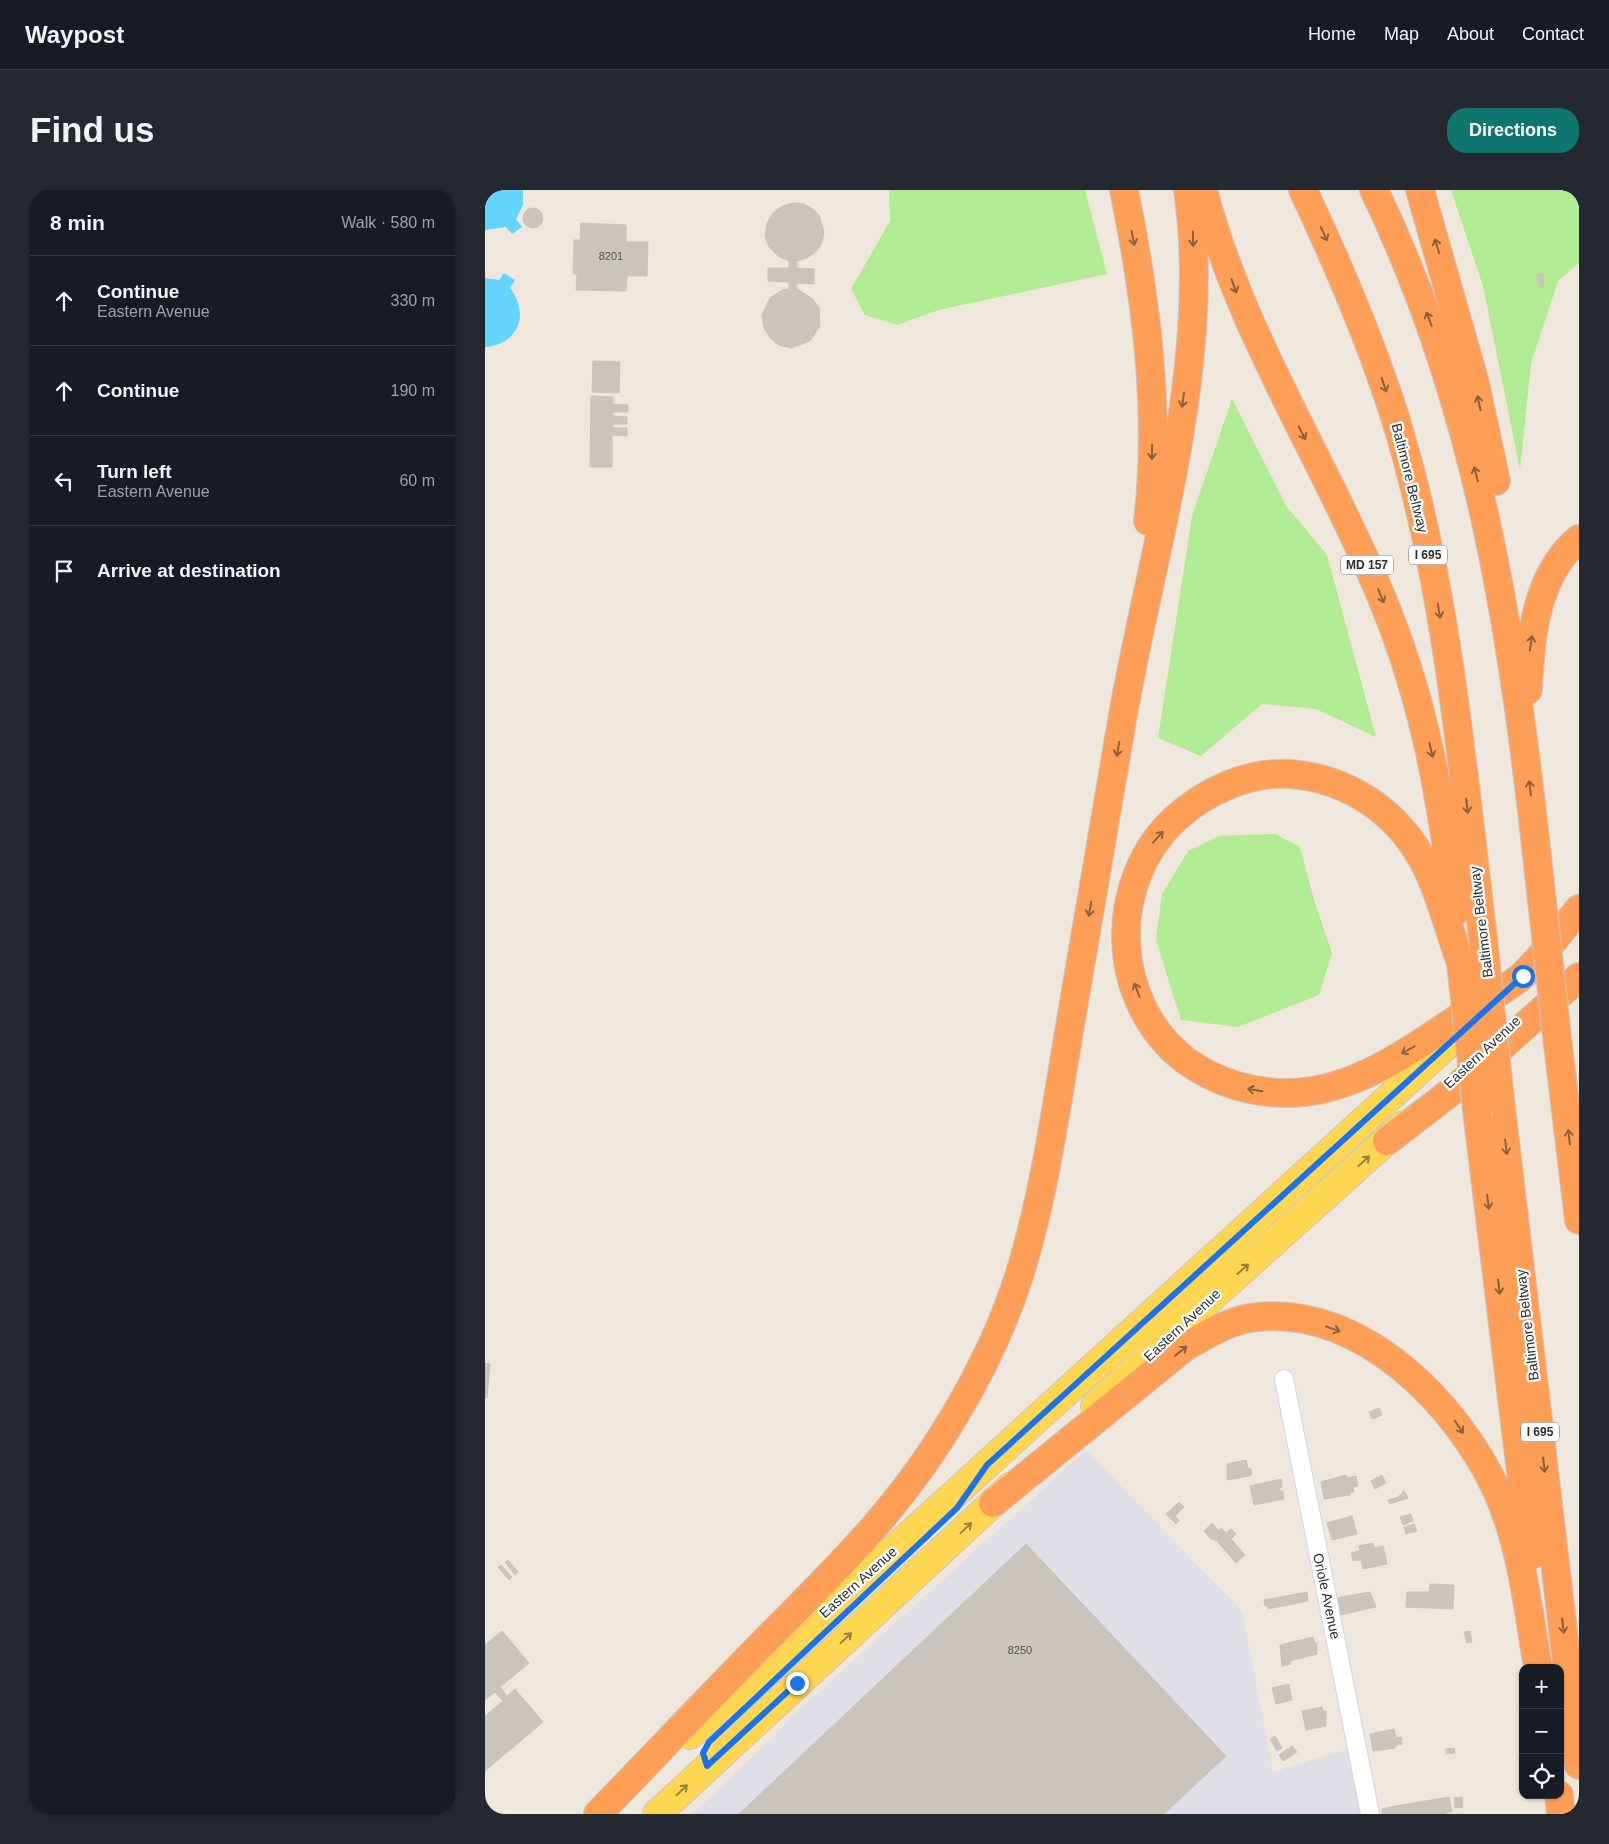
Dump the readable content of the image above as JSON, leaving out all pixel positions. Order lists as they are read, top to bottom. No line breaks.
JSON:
{"streets":{"highway":["Baltimore Beltway","I 695","MD 157"],"main road":["Eastern Avenue"],"street":["Oriole Avenue"]},"house_numbers":["8201","8250"],"page":{"header":"Waypost","nav":["Home","Map","About","Contact"],"buttons":"Directions","title":"Find us","heading":["8 min","Walk · 580 m"],"list":[["Continue","Eastern Avenue","330 m"],["Continue","190 m"],["Turn left","Eastern Avenue","60 m"],"Arrive at destination"],"map_buttons":["+","−"]}}
